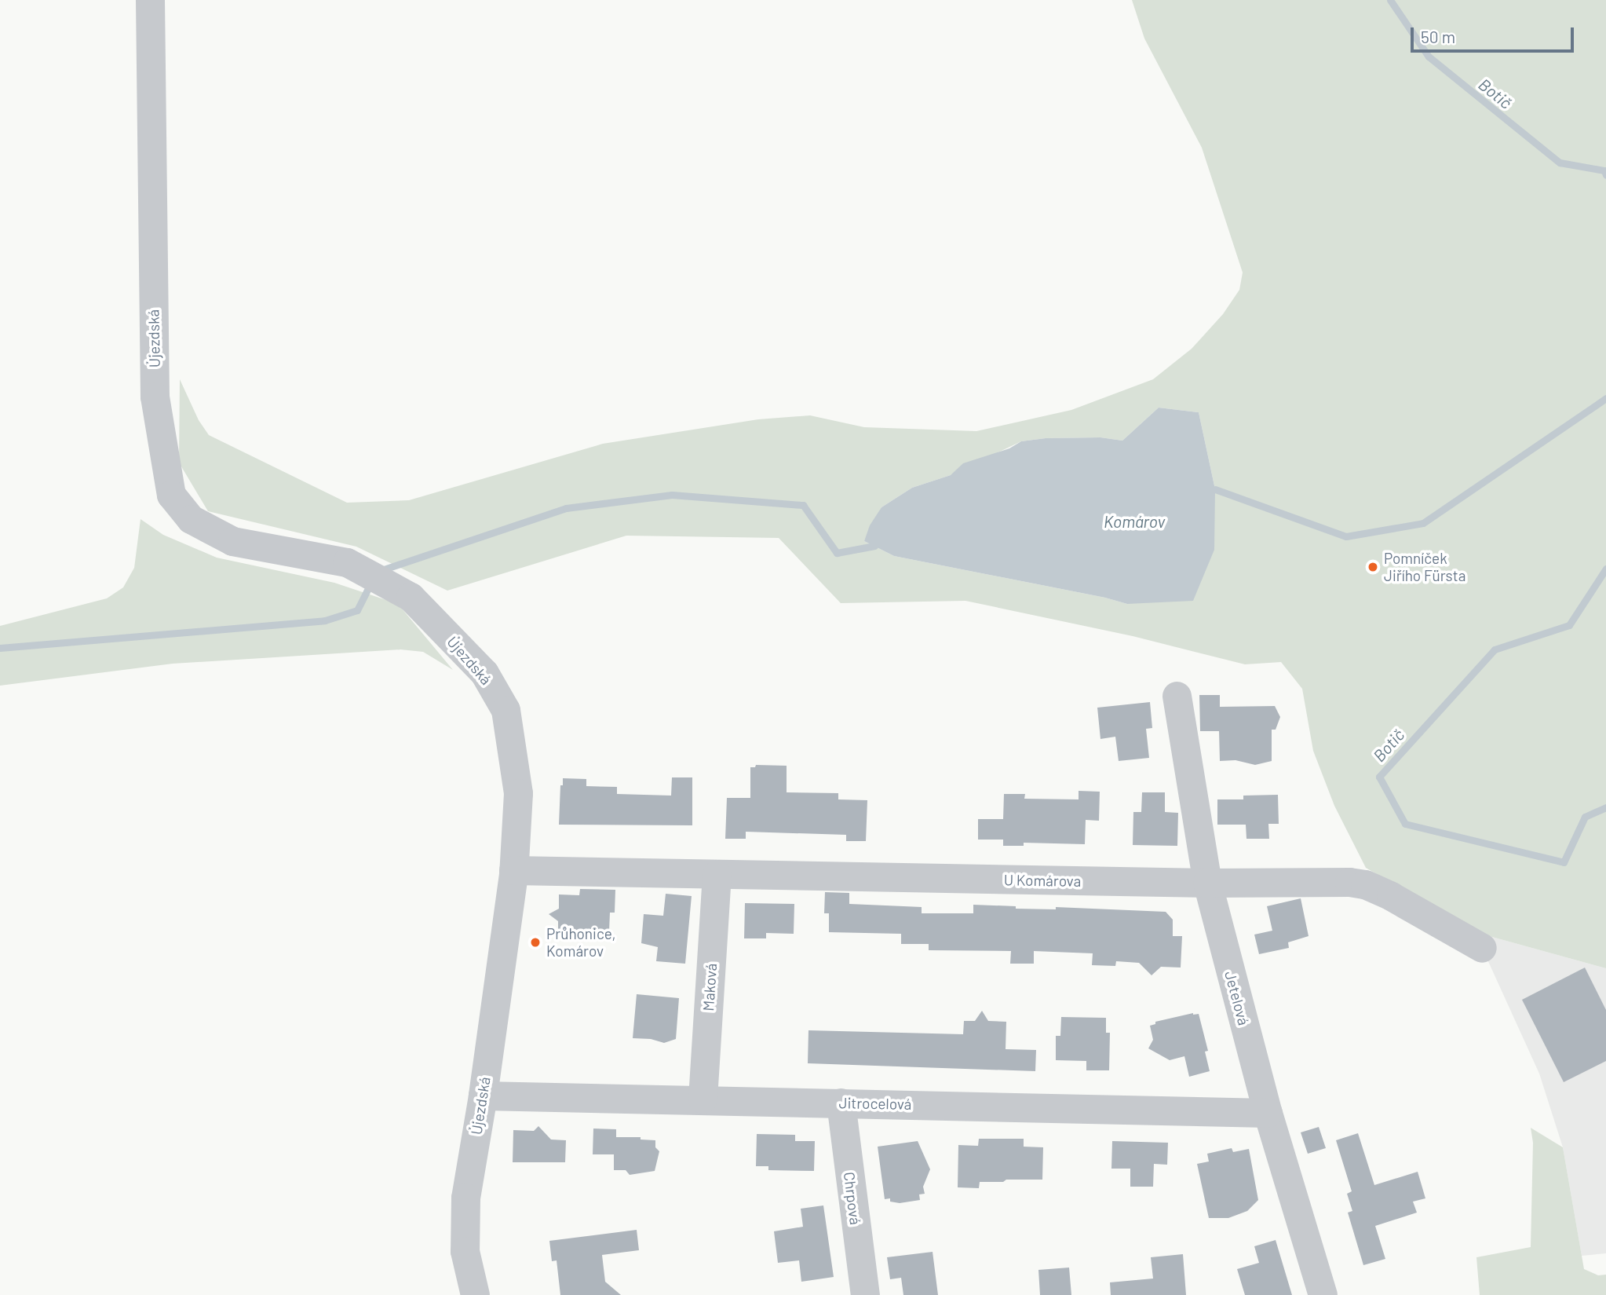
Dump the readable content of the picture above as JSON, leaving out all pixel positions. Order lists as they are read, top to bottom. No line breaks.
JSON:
{"streets":{"street":["Újezdská","U Komárova","Maková","Jetelová","Jitrocelová","Chrpová"]},"crossings":[["Újezdská","U Komárova"],["Újezdská","Jitrocelová"],["U Komárova","Maková"],["U Komárova","Jetelová"],["Maková","Jitrocelová"],["Jetelová","Jitrocelová"],["Jitrocelová","Chrpová"]],"water":["Botič","Komárov"],"places":["Pomníček Jiřího Fürsta","Průhonice, Komárov"],"scale_bar":"50 m"}
